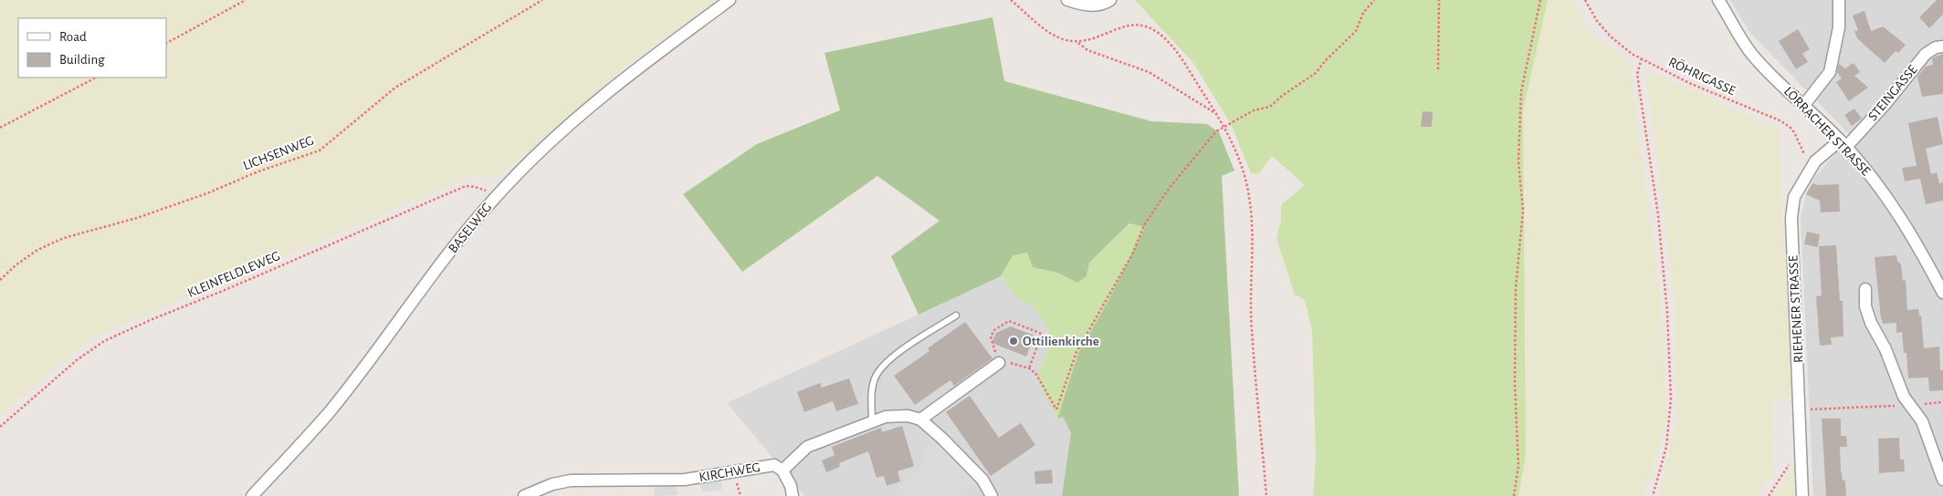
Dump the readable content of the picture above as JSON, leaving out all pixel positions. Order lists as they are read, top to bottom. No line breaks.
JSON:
{"streets":{"street":["STEINGASSE","LÖRRACHER STRASSE","BASELWEG","RIEHENER STRASSE","KIRCHWEG"],"path":["RÖHRIGASSE","LICHSENWEG","KLEINFELDLEWEG"]},"crossings":[["RÖHRIGASSE","RIEHENER STRASSE"],["STEINGASSE","LÖRRACHER STRASSE"],["STEINGASSE","RIEHENER STRASSE"],["LÖRRACHER STRASSE","RIEHENER STRASSE"],["BASELWEG","KLEINFELDLEWEG"]],"places":["Ottilienkirche"],"legend":["Road","Building"]}
